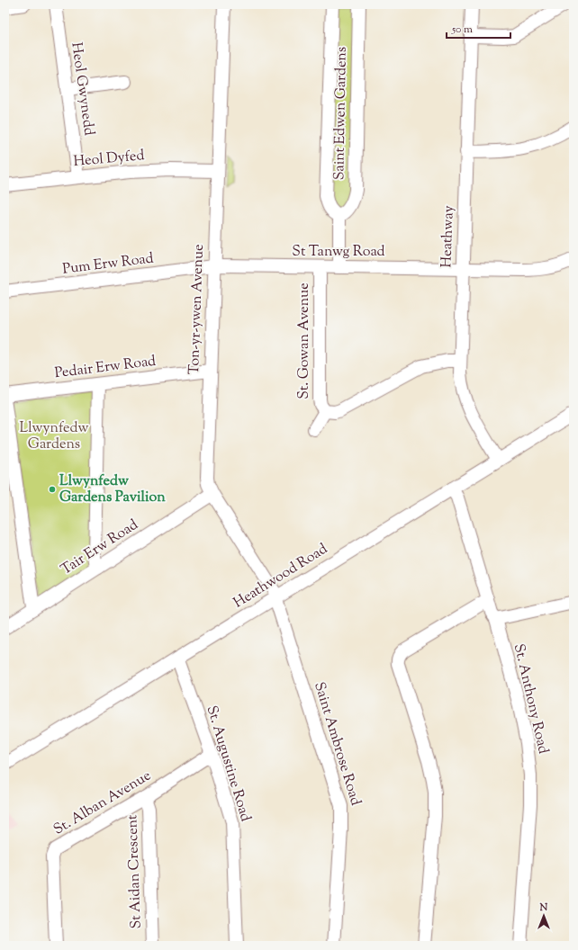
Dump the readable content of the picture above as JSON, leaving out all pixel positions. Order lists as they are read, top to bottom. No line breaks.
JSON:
{"streets":{"street":["Heol Gwynedd","Saint Edwen Gardens","Heol Dyfed","Heathway","St Tanwg Road","Pum Erw Road","Ton-yr-ywen Avenue","St. Gowan Avenue","Pedair Erw Road","Tair Erw Road","Heathwood Road","St. Anthony Road","Saint Ambrose Road","St. Augustine Road","St. Alban Avenue","St Aidan Crescent"]},"crossings":[["Heol Gwynedd","Heol Dyfed"],["Heol Dyfed","Ton-yr-ywen Avenue"],["Heathway","St Tanwg Road"],["Heathway","St. Gowan Avenue"],["Heathway","Heathwood Road"],["St Tanwg Road","Pum Erw Road"],["St Tanwg Road","Ton-yr-ywen Avenue"],["St Tanwg Road","St. Gowan Avenue"],["Pum Erw Road","Ton-yr-ywen Avenue"],["Ton-yr-ywen Avenue","Pedair Erw Road"],["Ton-yr-ywen Avenue","Tair Erw Road"],["Ton-yr-ywen Avenue","Heathwood Road"],["Ton-yr-ywen Avenue","Saint Ambrose Road"],["Heathwood Road","St. Anthony Road"],["Heathwood Road","Saint Ambrose Road"],["Heathwood Road","St. Augustine Road"],["St. Augustine Road","St. Alban Avenue"],["St. Alban Avenue","St Aidan Crescent"]],"parks":["Llwynfedw Gardens"],"places":["Llwynfedw Gardens Pavilion"],"scale_bar":"50 m","north":"top"}
